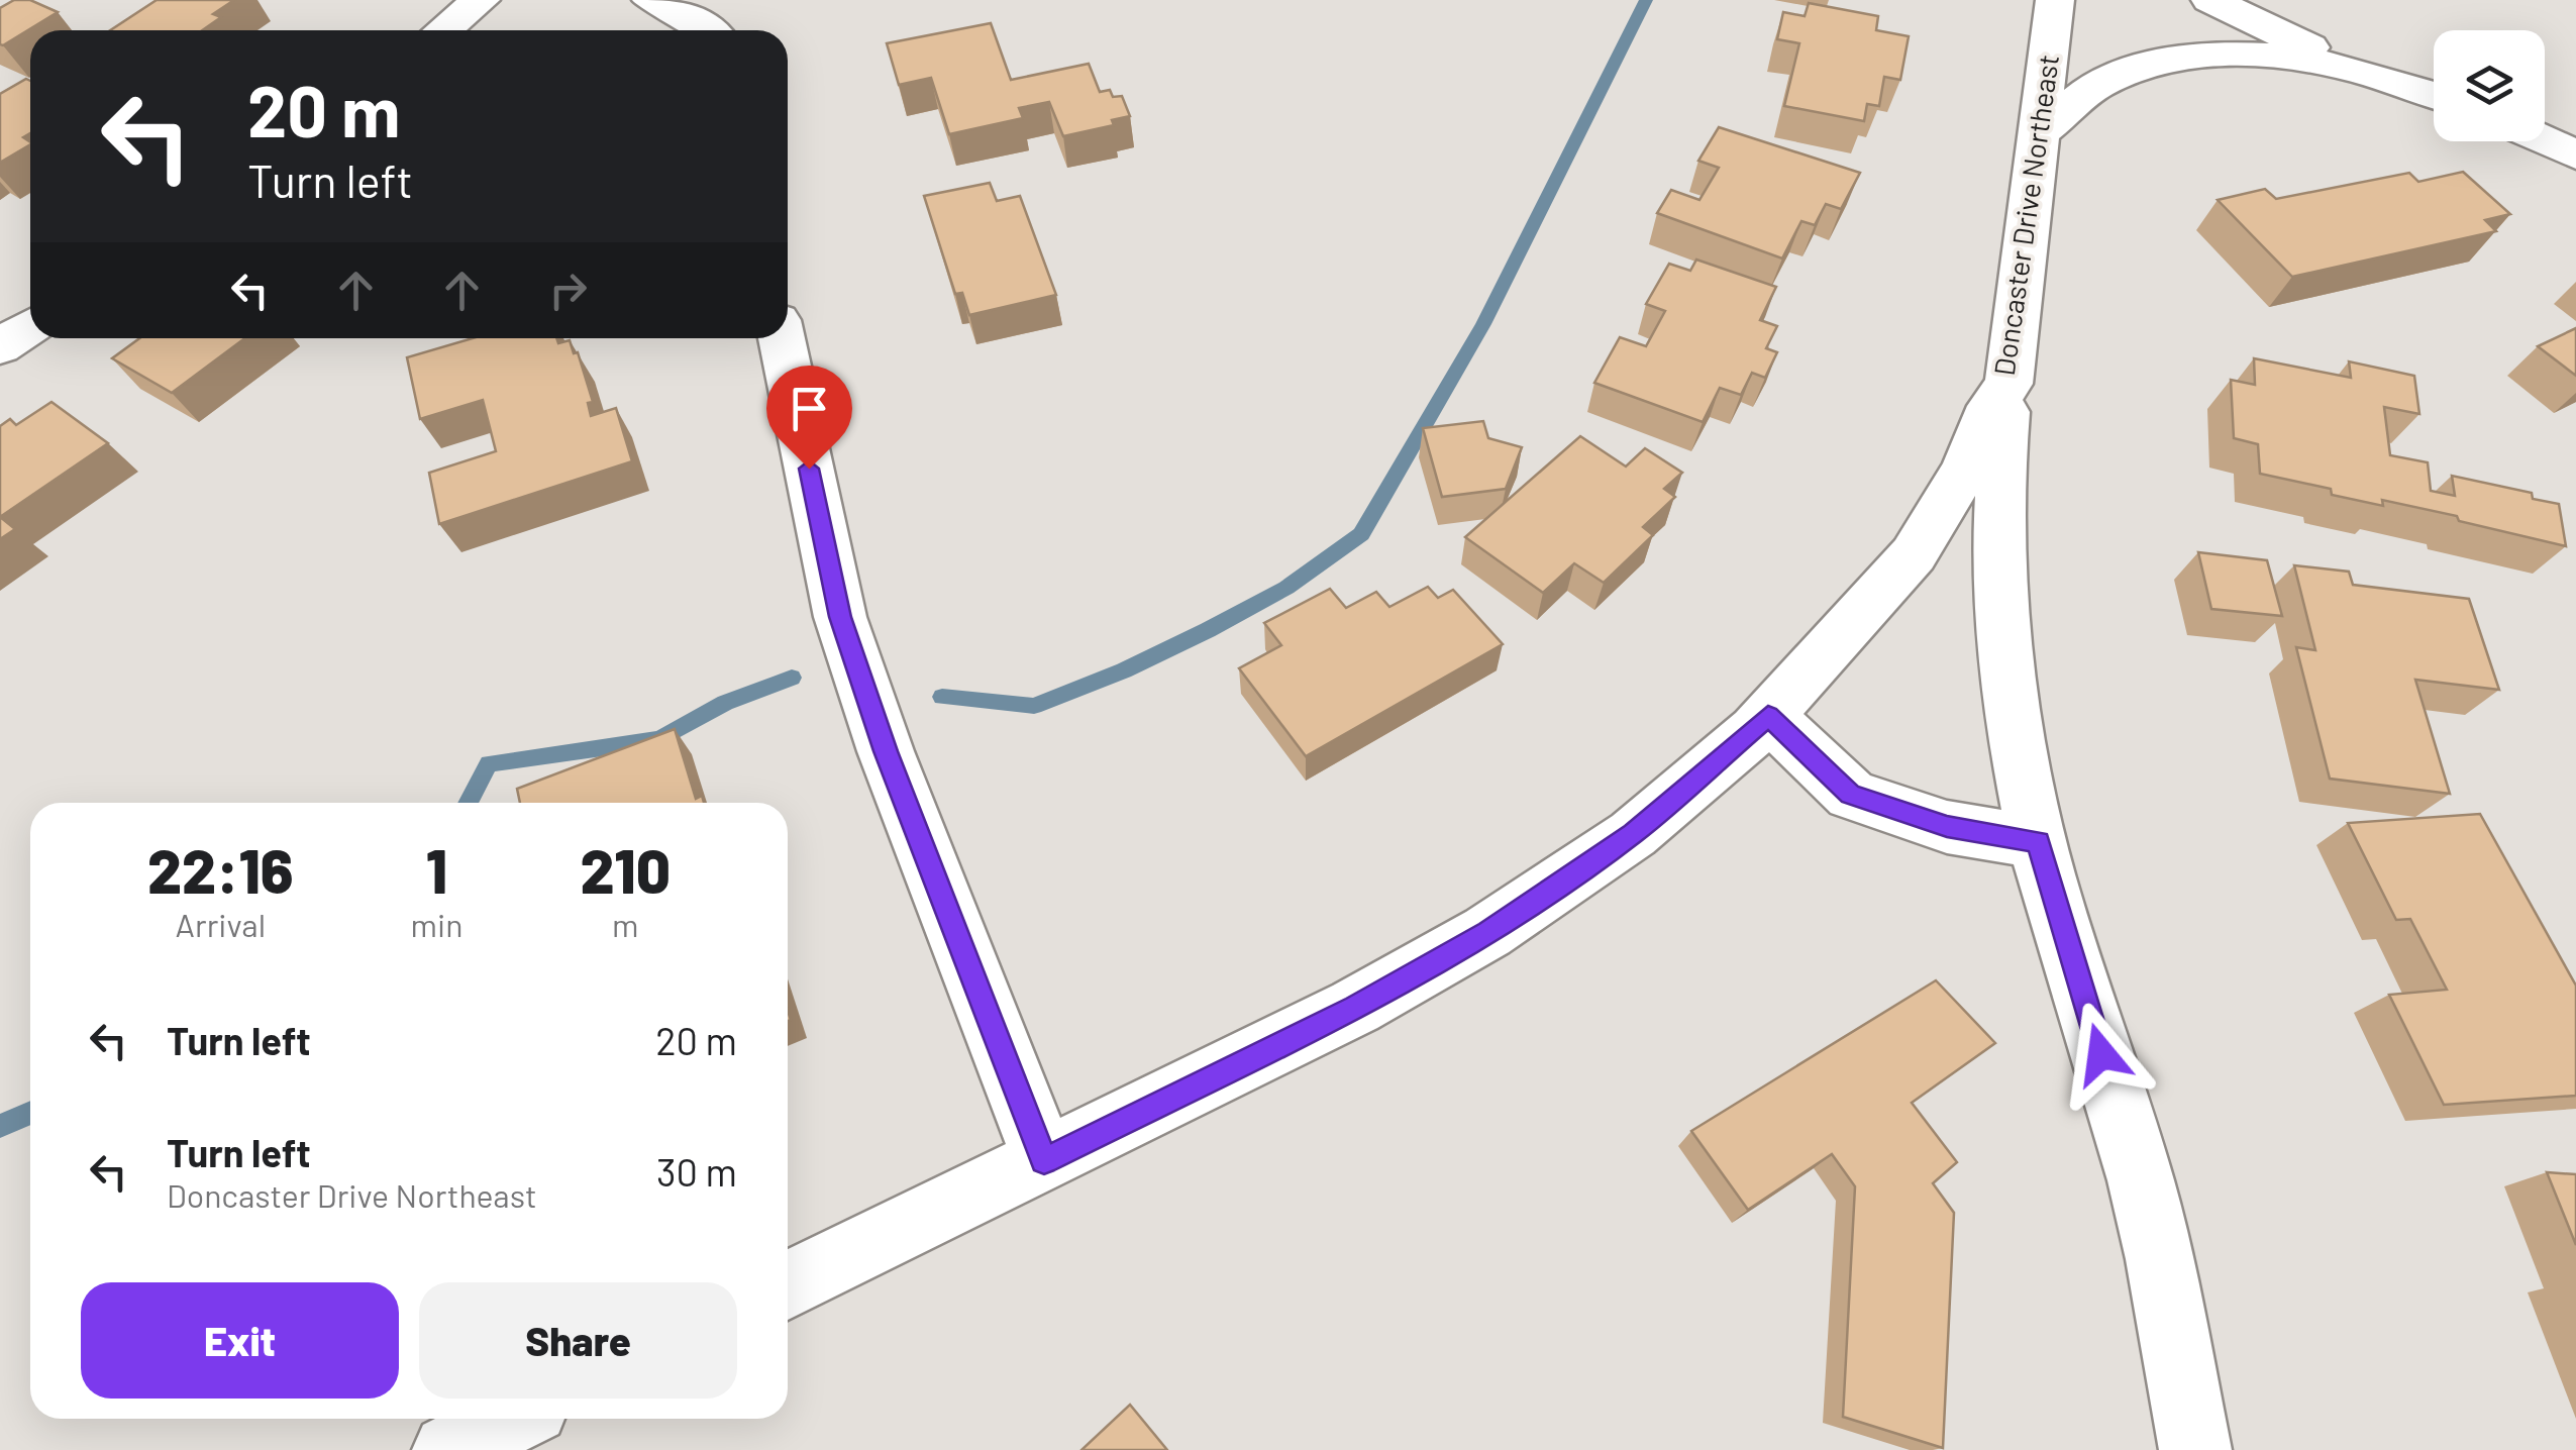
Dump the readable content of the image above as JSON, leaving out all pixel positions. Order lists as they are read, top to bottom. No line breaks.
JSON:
{"streets":{"street":["Doncaster Drive Northeast"]},"page":{"turn":["20 m","Turn left"],"eta":["22:16","Arrival","1","min","210","m"],"list":[{"name":"Turn left","value":"20 m"},{"name":"Turn left","note":"Doncaster Drive Northeast","value":"30 m"}],"buttons":["Exit","Share"]}}
